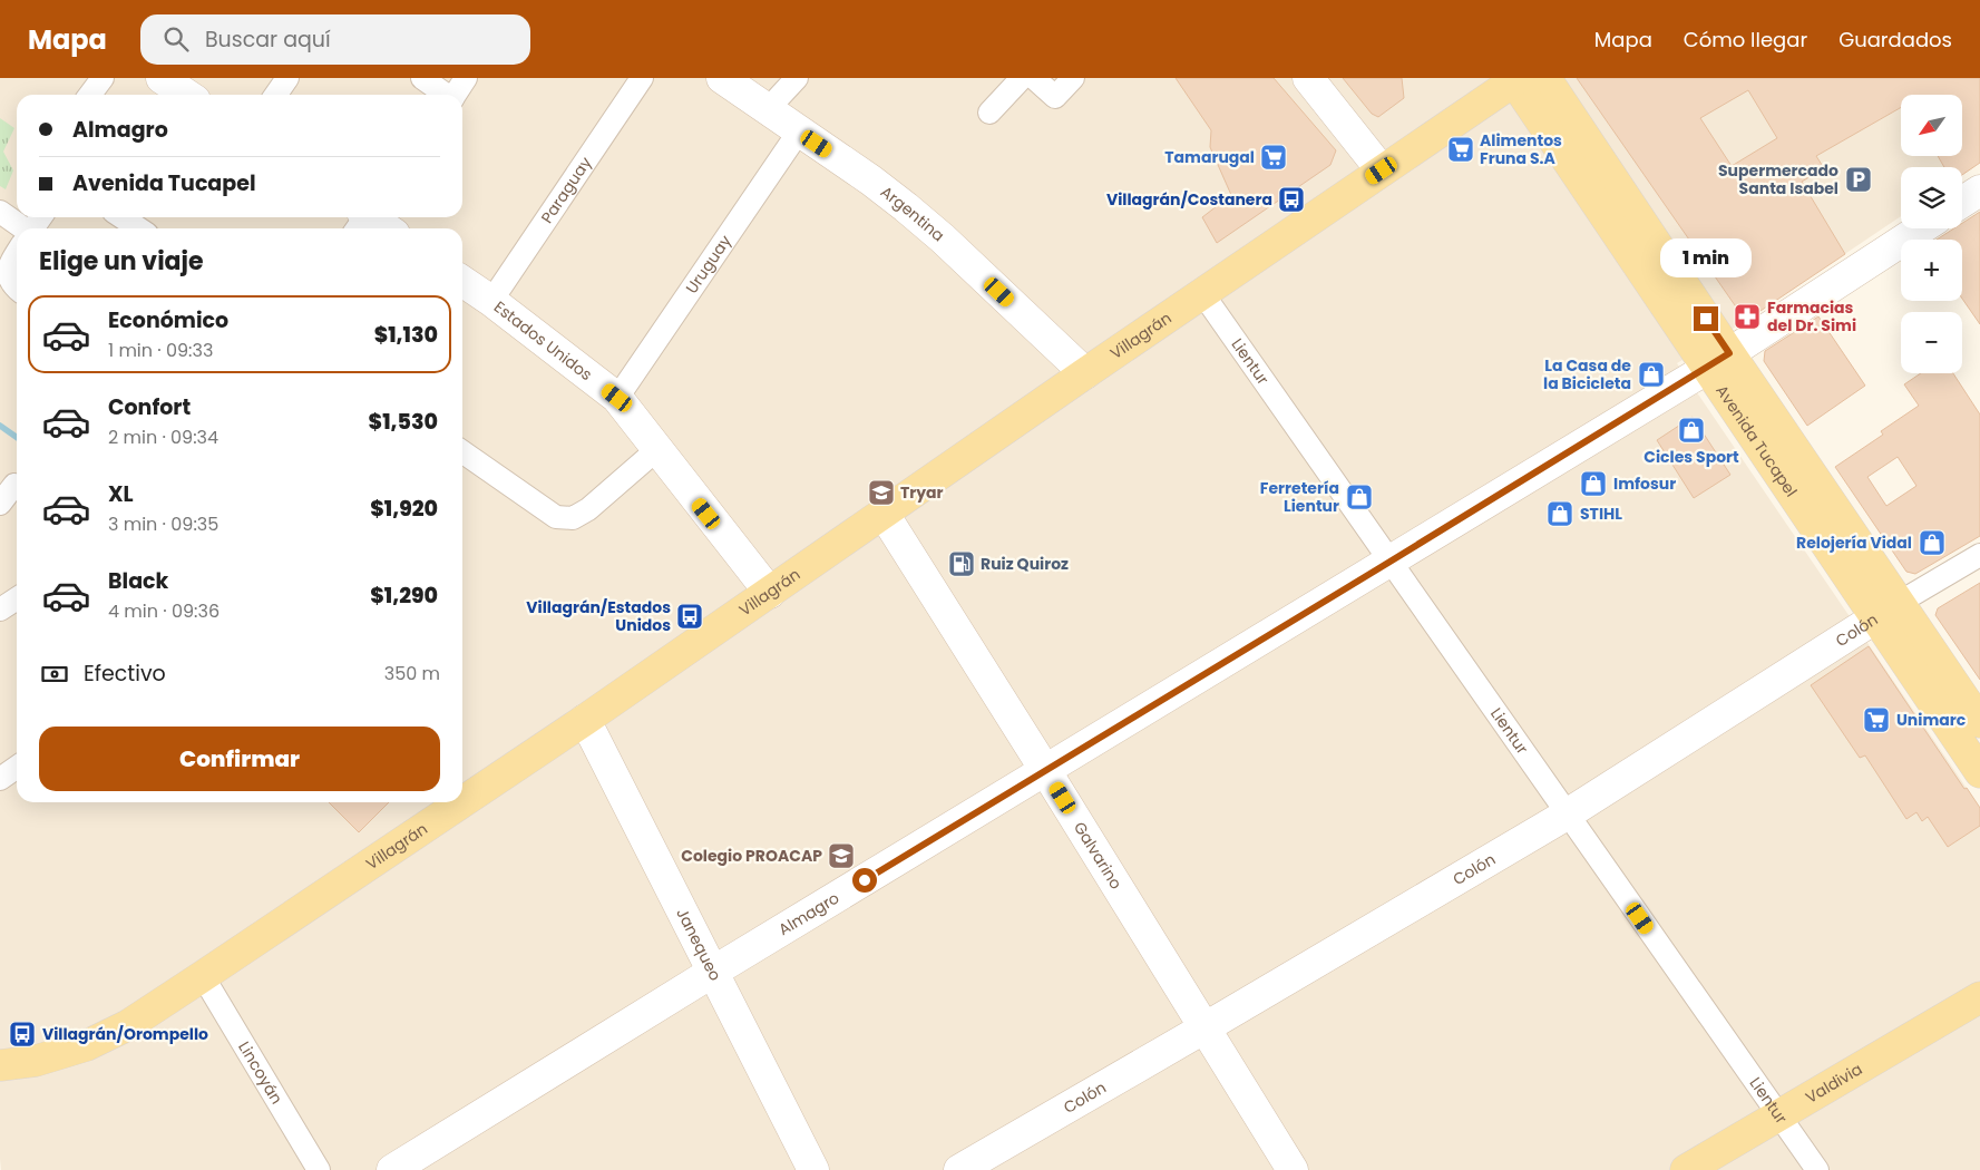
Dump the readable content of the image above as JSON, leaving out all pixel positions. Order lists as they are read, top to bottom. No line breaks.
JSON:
{"streets":{"main road":["Argentina","Villagrán","Estados Unidos","Avenida Tucapel","Colón","Galvarino","Almagro","Janequeo","Valdivia"],"street":["Paraguay","Uruguay","Lientur","Lincoyán"]},"crossings":[["Paraguay","Estados Unidos"],["Argentina","Uruguay"],["Argentina","Villagrán"],["Uruguay","Estados Unidos"],["Villagrán","Estados Unidos"],["Villagrán","Lientur"],["Villagrán","Avenida Tucapel"],["Villagrán","Galvarino"],["Villagrán","Janequeo"],["Villagrán","Lincoyán"],["Lientur","Colón"],["Lientur","Almagro"],["Lientur","Valdivia"],["Avenida Tucapel","Colón"],["Avenida Tucapel","Almagro"],["Colón","Galvarino"],["Galvarino","Almagro"],["Almagro","Janequeo"]],"places":{"supermarket":["Alimentos Fruna S.A","Tamarugal","Unimarc"],"parking":["Supermercado Santa Isabel"],"bus stop":["Villagrán/Costanera","Villagrán/Estados Unidos","Villagrán/Orompello"],"pharmacy":["Farmacias del Dr. Simi"],"shop":["La Casa de la Bicicleta","Cicles Sport","Imfosur","Ferretería Lientur","STIHL","Relojería Vidal"],"school or university":["Tryar","Colegio PROACAP"],"fuel station":["Ruiz Quiroz"]},"north":"bottom left","page":{"header":"Mapa","search":"Buscar aquí","nav":["Mapa","Cómo llegar","Guardados"],"map_buttons":["+","−"],"banner":["Almagro","Avenida Tucapel"],"heading":"Elige un viaje","bubble":"1 min","list":[{"name":"Económico","note":"1 min · 09:33","value":"$1,130"},{"name":"Confort","note":"2 min · 09:34","value":"$1,530"},{"name":"XL","note":"3 min · 09:35","value":"$1,920"},{"name":"Black","note":"4 min · 09:36","value":"$1,290"}],"pay":["Efectivo","350 m"],"buttons":"Confirmar"}}
